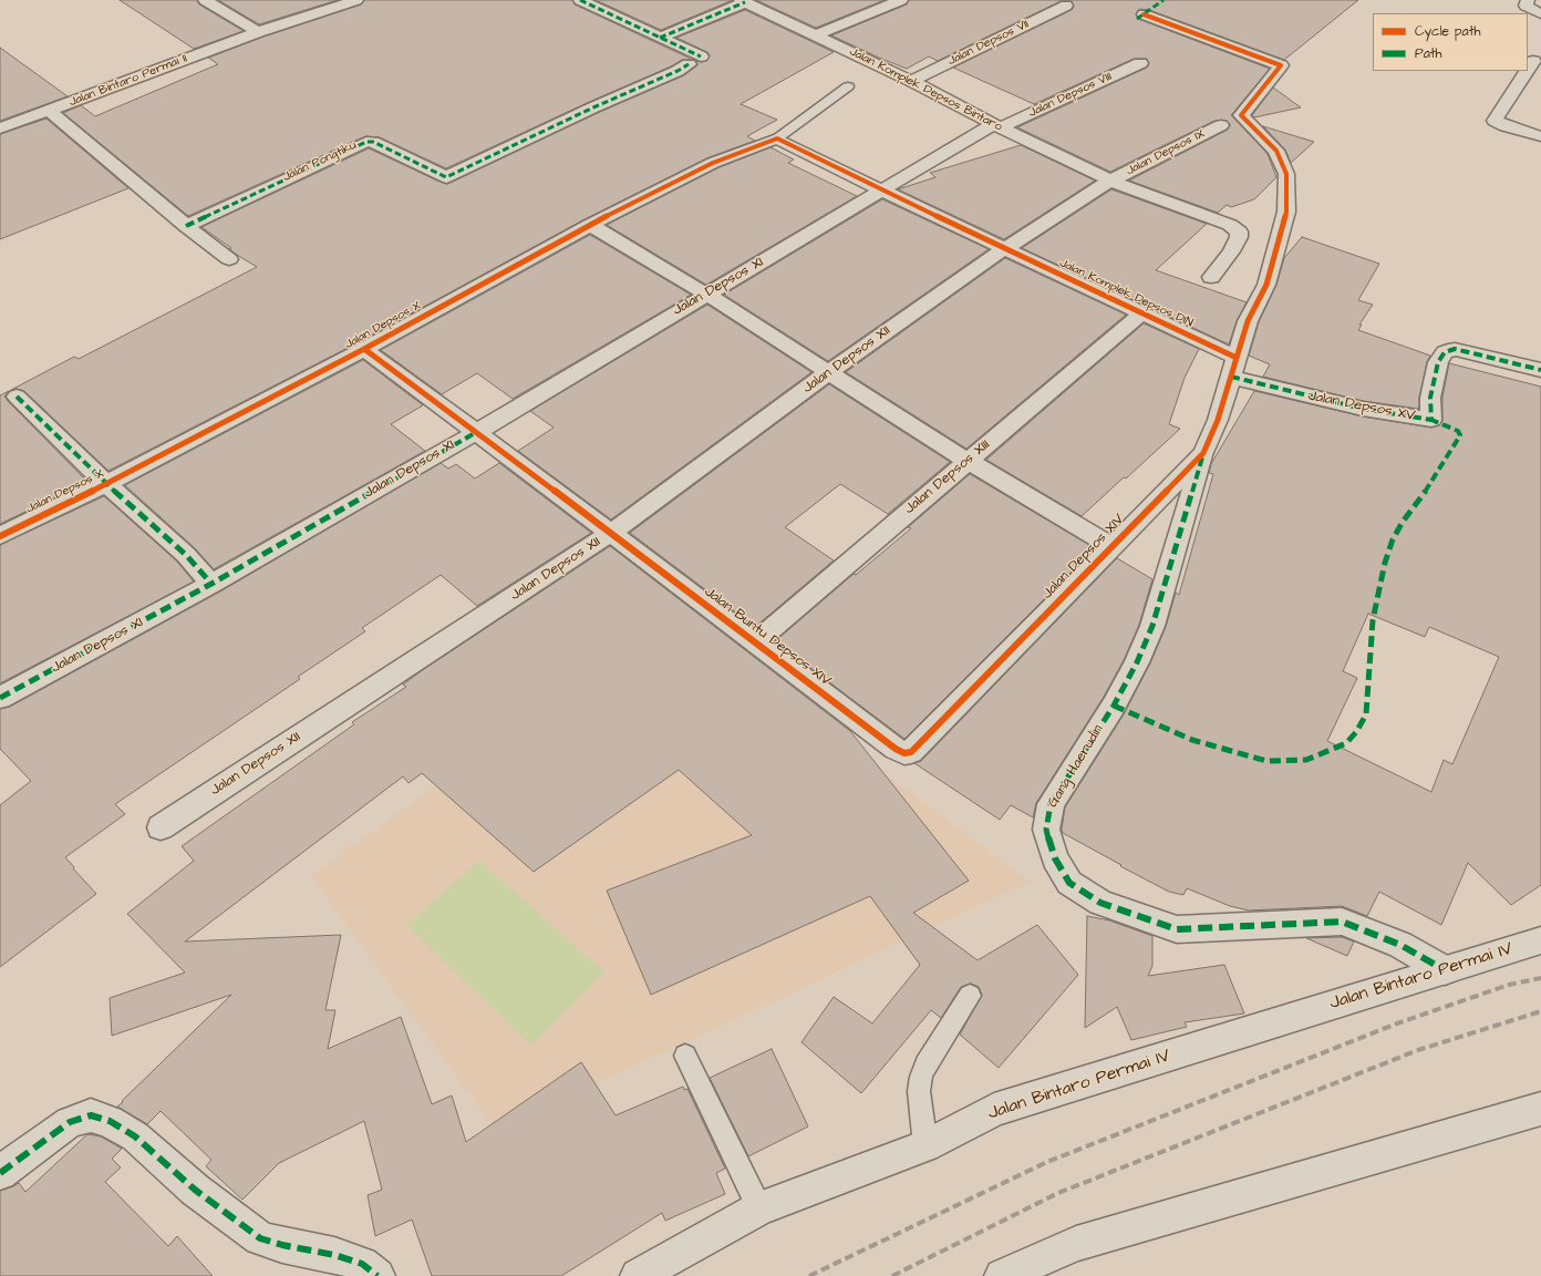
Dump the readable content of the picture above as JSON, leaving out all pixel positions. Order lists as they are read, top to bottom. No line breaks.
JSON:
{"streets":{"street":["Jalan Depsos VII","Jalan Bintaro Permai II","Jalan Komplek Depsos Bintaro","Jalan Depsos VIII","Jalan Depsos IX","Jalan Pongtiku","Jalan Depsos XI","Jalan Komplek Depsos DIN","Jalan Depsos X","Jalan Depsos XII","Jalan Depsos XV","Jalan Depsos XIII","Jalan Depsos XIV","Jalan Buntu Depsos XIV","Gang Haerudin","Jalan Bintaro Permai IV"]},"crossings":[["Jalan Depsos VII","Jalan Komplek Depsos Bintaro"],["Jalan Komplek Depsos Bintaro","Jalan Depsos VIII"],["Jalan Komplek Depsos Bintaro","Jalan Depsos IX"],["Jalan Depsos VIII","Jalan Depsos XI"],["Jalan Depsos VIII","Jalan Komplek Depsos DIN"],["Jalan Depsos IX","Jalan Komplek Depsos DIN"],["Jalan Depsos IX","Jalan Depsos XII"],["Jalan Depsos XI","Jalan Komplek Depsos DIN"],["Jalan Depsos XI","Jalan Buntu Depsos XIV"],["Jalan Komplek Depsos DIN","Jalan Depsos X"],["Jalan Komplek Depsos DIN","Jalan Depsos XII"],["Jalan Komplek Depsos DIN","Jalan Depsos XV"],["Jalan Komplek Depsos DIN","Jalan Depsos XIII"],["Jalan Komplek Depsos DIN","Jalan Depsos XIV"],["Jalan Depsos X","Jalan Buntu Depsos XIV"],["Jalan Depsos XII","Jalan Buntu Depsos XIV"],["Jalan Depsos XV","Jalan Depsos XIV"],["Jalan Depsos XIII","Jalan Buntu Depsos XIV"],["Jalan Depsos XIV","Jalan Buntu Depsos XIV"],["Jalan Depsos XIV","Gang Haerudin"],["Gang Haerudin","Jalan Bintaro Permai IV"]],"legend":["Cycle path","Path"]}
